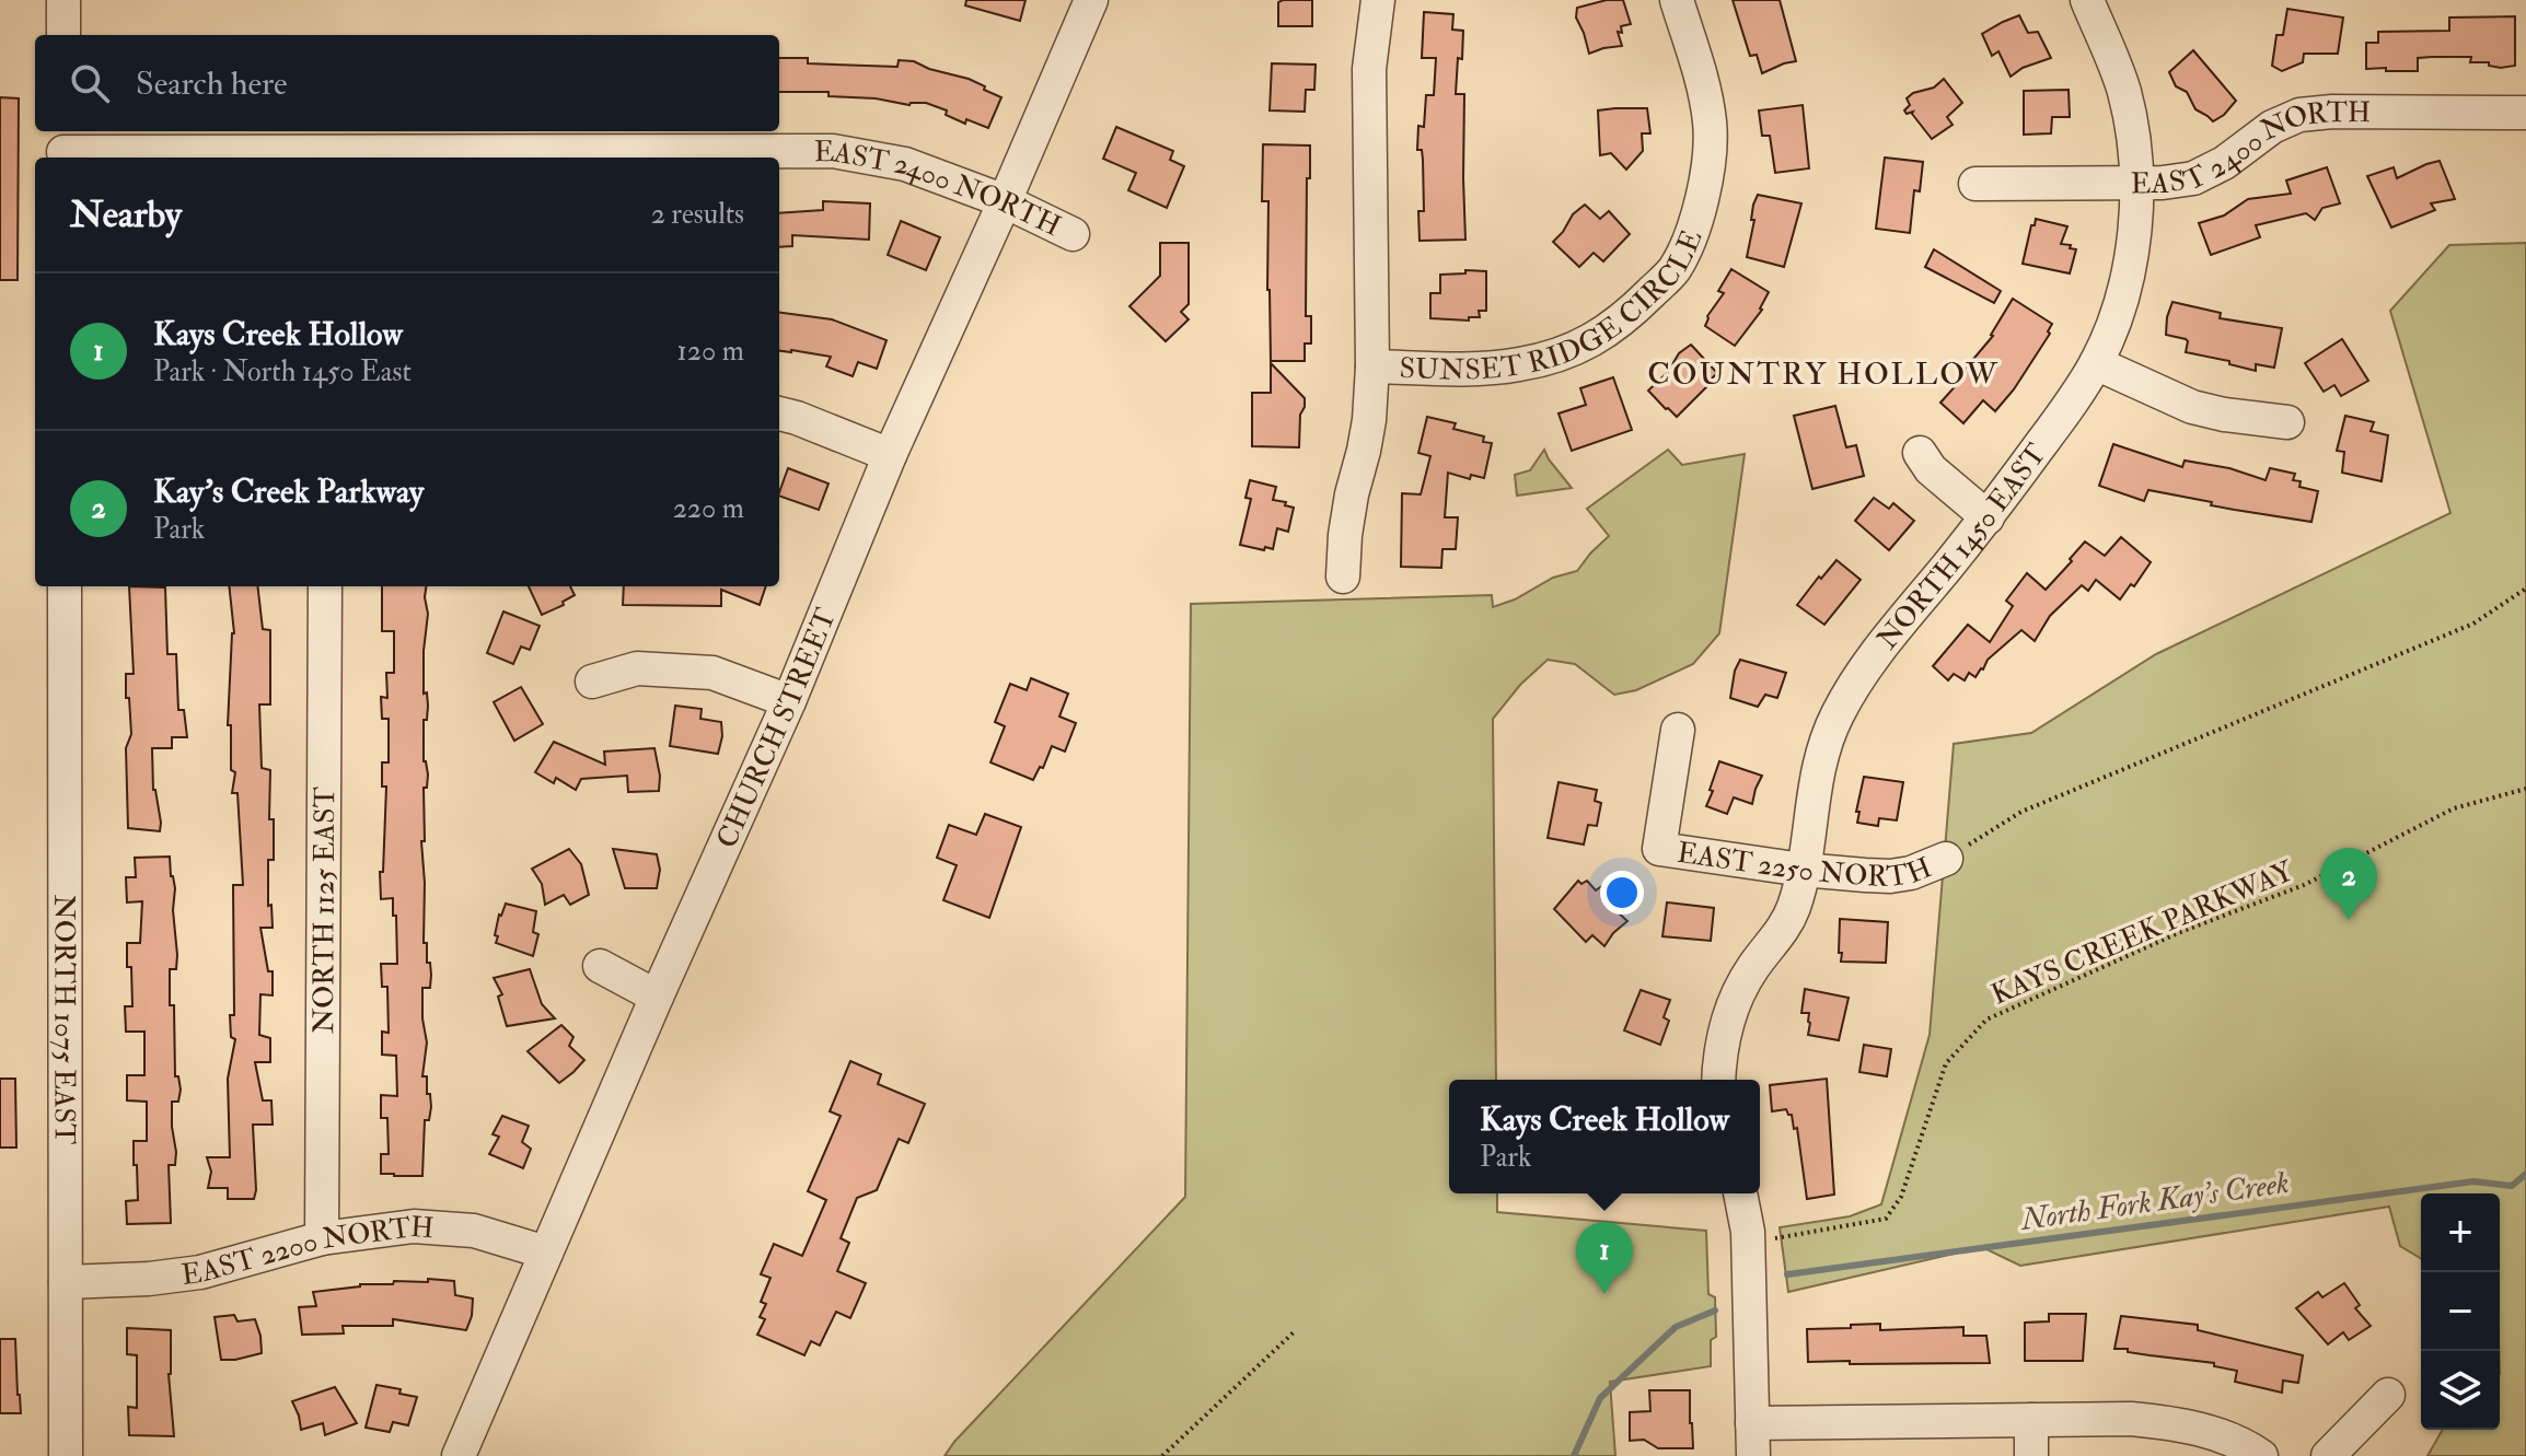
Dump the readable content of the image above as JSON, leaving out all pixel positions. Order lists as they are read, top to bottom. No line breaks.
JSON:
{"streets":{"street":["EAST 2400 NORTH","SUNSET RIDGE CIRCLE","NORTH 1450 EAST","CHURCH STREET","EAST 2250 NORTH","NORTH 1125 EAST","NORTH 1075 EAST","EAST 2200 NORTH"],"path":["KAYS CREEK PARKWAY"]},"crossings":[["EAST 2400 NORTH","NORTH 1450 EAST"],["EAST 2400 NORTH","CHURCH STREET"],["NORTH 1450 EAST","EAST 2250 NORTH"],["CHURCH STREET","EAST 2200 NORTH"],["NORTH 1125 EAST","EAST 2200 NORTH"],["NORTH 1075 EAST","EAST 2200 NORTH"]],"districts":["COUNTRY HOLLOW"],"water":["North Fork Kay's Creek"],"page":{"search":"Search here","heading":["Nearby","2 results"],"list":[{"mark":"1","name":"Kays Creek Hollow","note":"Park · North 1450 East","value":"120 m"},{"mark":"2","name":"Kay's Creek Parkway","note":"Park","value":"220 m"}],"pins":["2","1"],"popup":["Kays Creek Hollow","Park"],"map_buttons":["+","−"]}}
